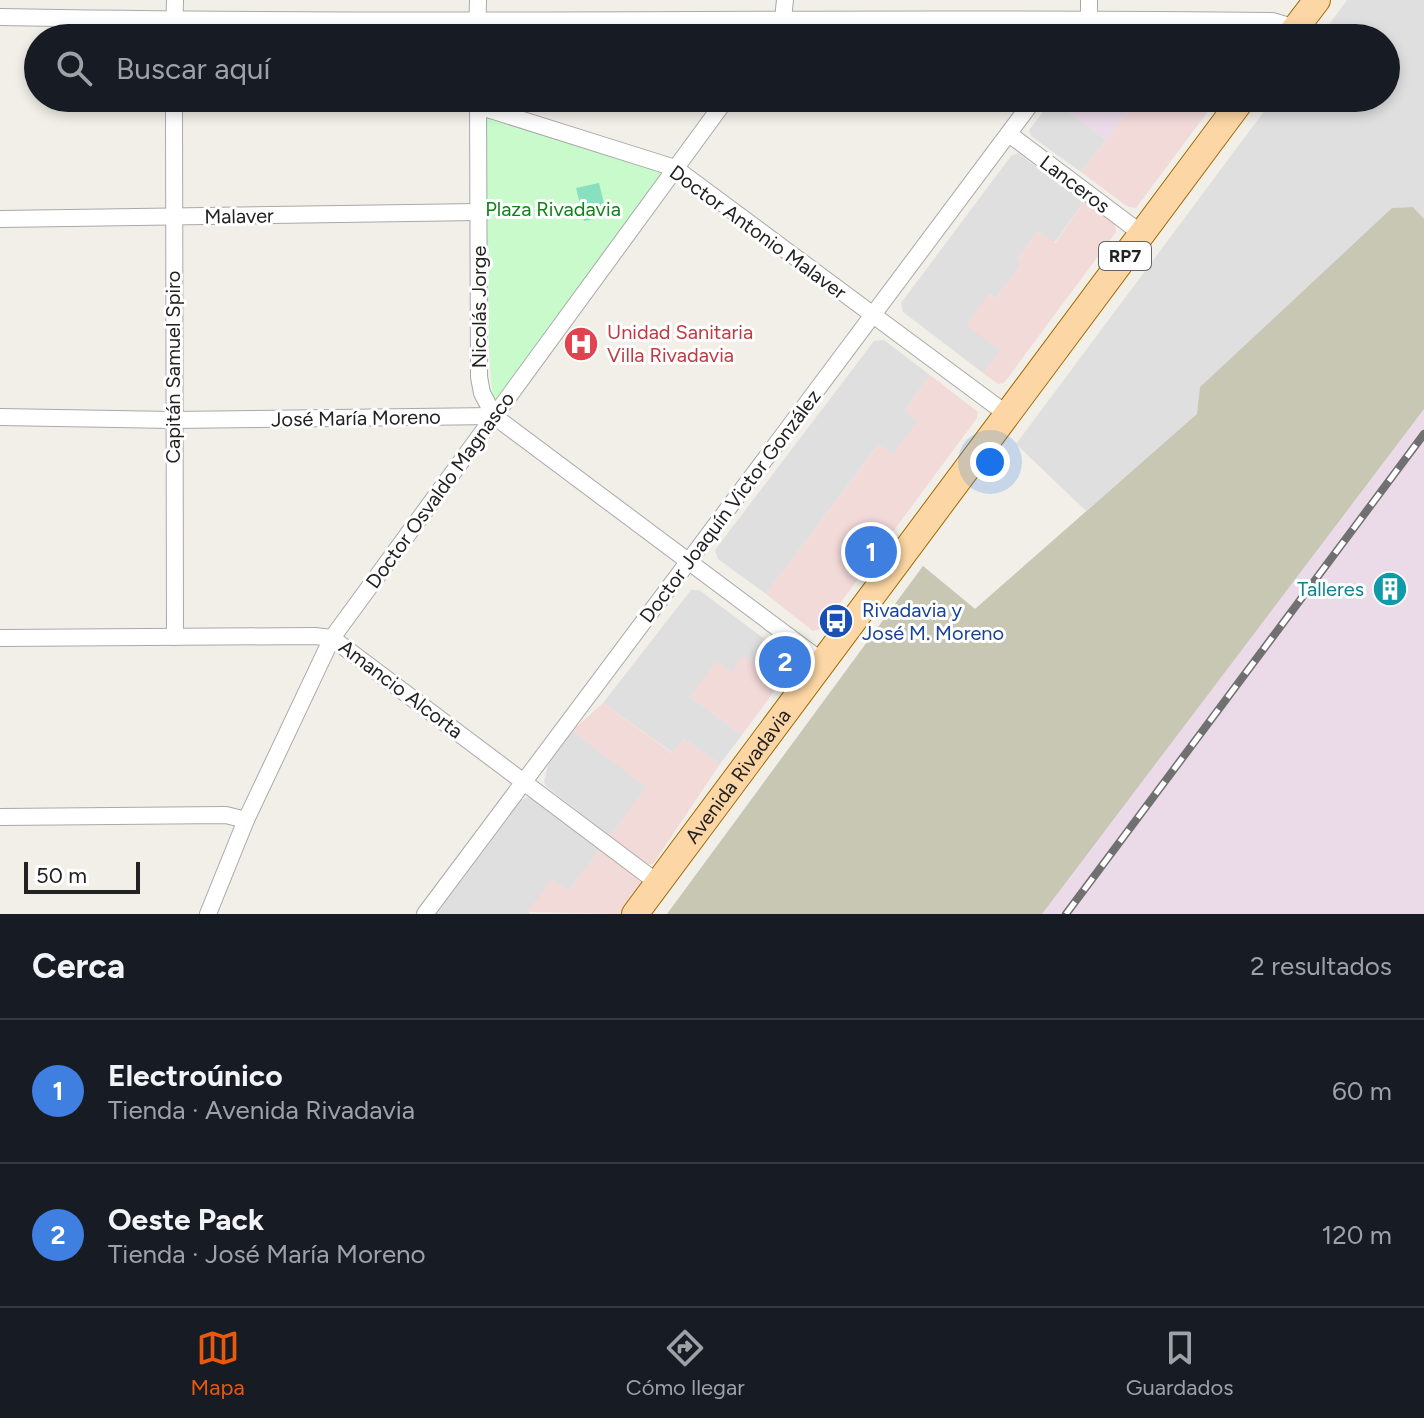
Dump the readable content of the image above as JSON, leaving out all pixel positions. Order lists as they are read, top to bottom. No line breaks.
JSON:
{"streets":{"main road":["RP7","Avenida Rivadavia"],"street":["Lanceros","Malaver","Doctor Antonio Malaver","Nicolás Jorge","Capitán Samuel Spiro","José María Moreno","Doctor Osvaldo Magnasco","Doctor Joaquín Victor González","Amancio Alcorta"]},"crossings":[["Lanceros","Doctor Joaquín Victor González"],["Lanceros","Avenida Rivadavia"],["Malaver","Nicolás Jorge"],["Malaver","Capitán Samuel Spiro"],["Doctor Antonio Malaver","Doctor Osvaldo Magnasco"],["Doctor Antonio Malaver","Doctor Joaquín Victor González"],["Doctor Antonio Malaver","Avenida Rivadavia"],["Nicolás Jorge","José María Moreno"],["Nicolás Jorge","Doctor Osvaldo Magnasco"],["Capitán Samuel Spiro","José María Moreno"],["Capitán Samuel Spiro","Amancio Alcorta"],["José María Moreno","Doctor Osvaldo Magnasco"],["Doctor Osvaldo Magnasco","Amancio Alcorta"],["Doctor Joaquín Victor González","Amancio Alcorta"],["Amancio Alcorta","Avenida Rivadavia"]],"parks":["Plaza Rivadavia"],"places":{"hospital":["Unidad Sanitaria Villa Rivadavia"],"building":["Talleres"],"bus stop":["Rivadavia y José M. Moreno"]},"scale_bar":"50 m","page":{"search":"Buscar aquí","pins":["1","2"],"scale":"50 m","heading":["Cerca","2 resultados"],"list":[{"mark":"1","name":"Electroúnico","note":"Tienda · Avenida Rivadavia","value":"60 m"},{"mark":"2","name":"Oeste Pack","note":"Tienda · José María Moreno","value":"120 m"}],"nav":["Mapa","Cómo llegar","Guardados"]}}
